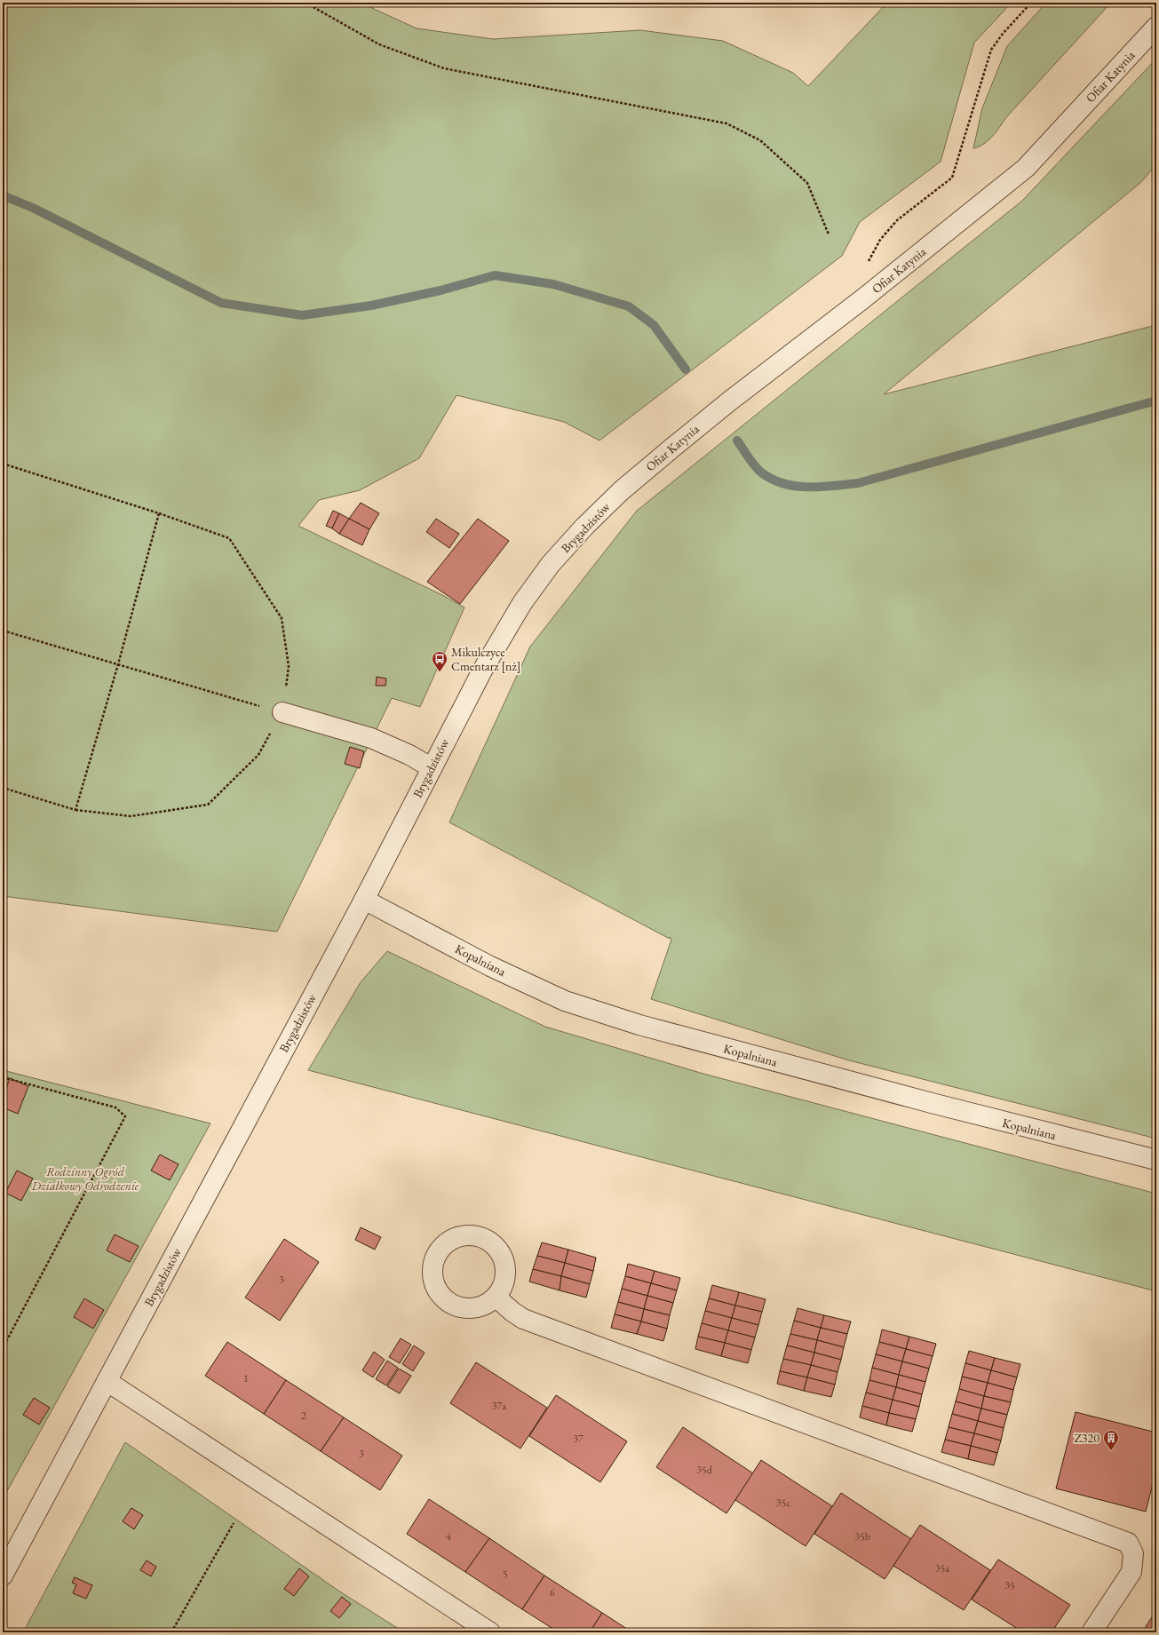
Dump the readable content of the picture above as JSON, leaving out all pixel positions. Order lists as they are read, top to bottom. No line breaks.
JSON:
{"streets":{"street":["Ofiar Katynia","Brygadzistów","Kopalniana"]},"crossings":[["Ofiar Katynia","Brygadzistów"],["Brygadzistów","Kopalniana"]],"parks":["Rodzinny Ogród Działkowy Odrodzenie"],"places":{"bus stop":["Mikulczyce Cmentarz [nż]"],"building":["Z320"]},"house_numbers":["3","1","37a","2","37","3","35d","35c","4","35b","35a","5","35","6"]}
